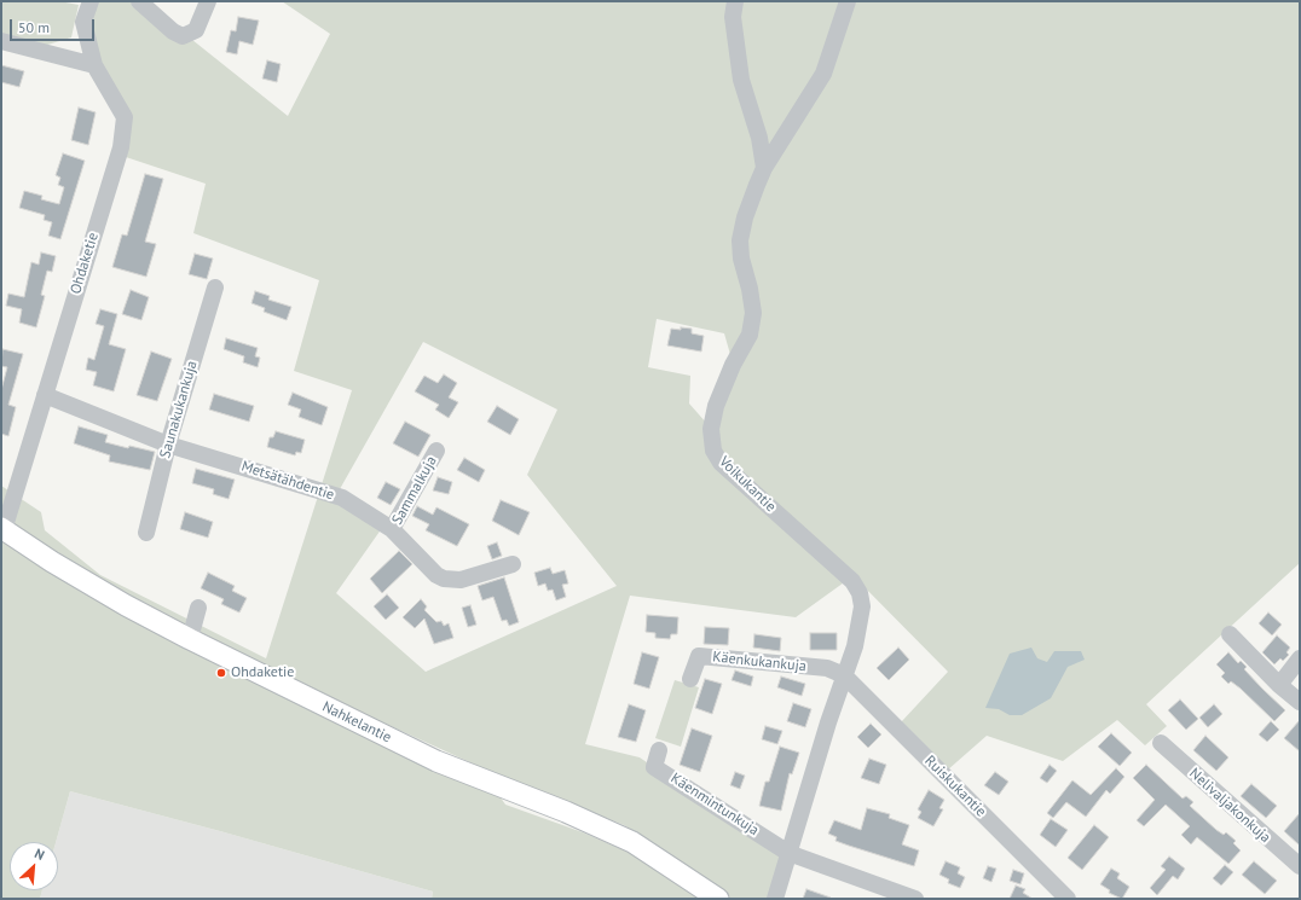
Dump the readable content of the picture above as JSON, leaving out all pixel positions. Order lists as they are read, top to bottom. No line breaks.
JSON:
{"streets":{"main road":["Nahkelantie"],"street":["Ohdaketie","Saunakukankuja","Metsätähdentie","Voikukantie","Sammalkuja","Käenkukankuja","Ruiskukantie","Käenmintunkuja","Nelivaljakonkuja"]},"crossings":[["Ohdaketie","Metsätähdentie"],["Ohdaketie","Nahkelantie"],["Saunakukankuja","Metsätähdentie"],["Metsätähdentie","Sammalkuja"],["Voikukantie","Käenkukankuja"],["Voikukantie","Ruiskukantie"],["Voikukantie","Käenmintunkuja"],["Käenkukankuja","Ruiskukantie"]],"places":["Ohdaketie"],"scale_bar":"50 m","north":"top right"}
